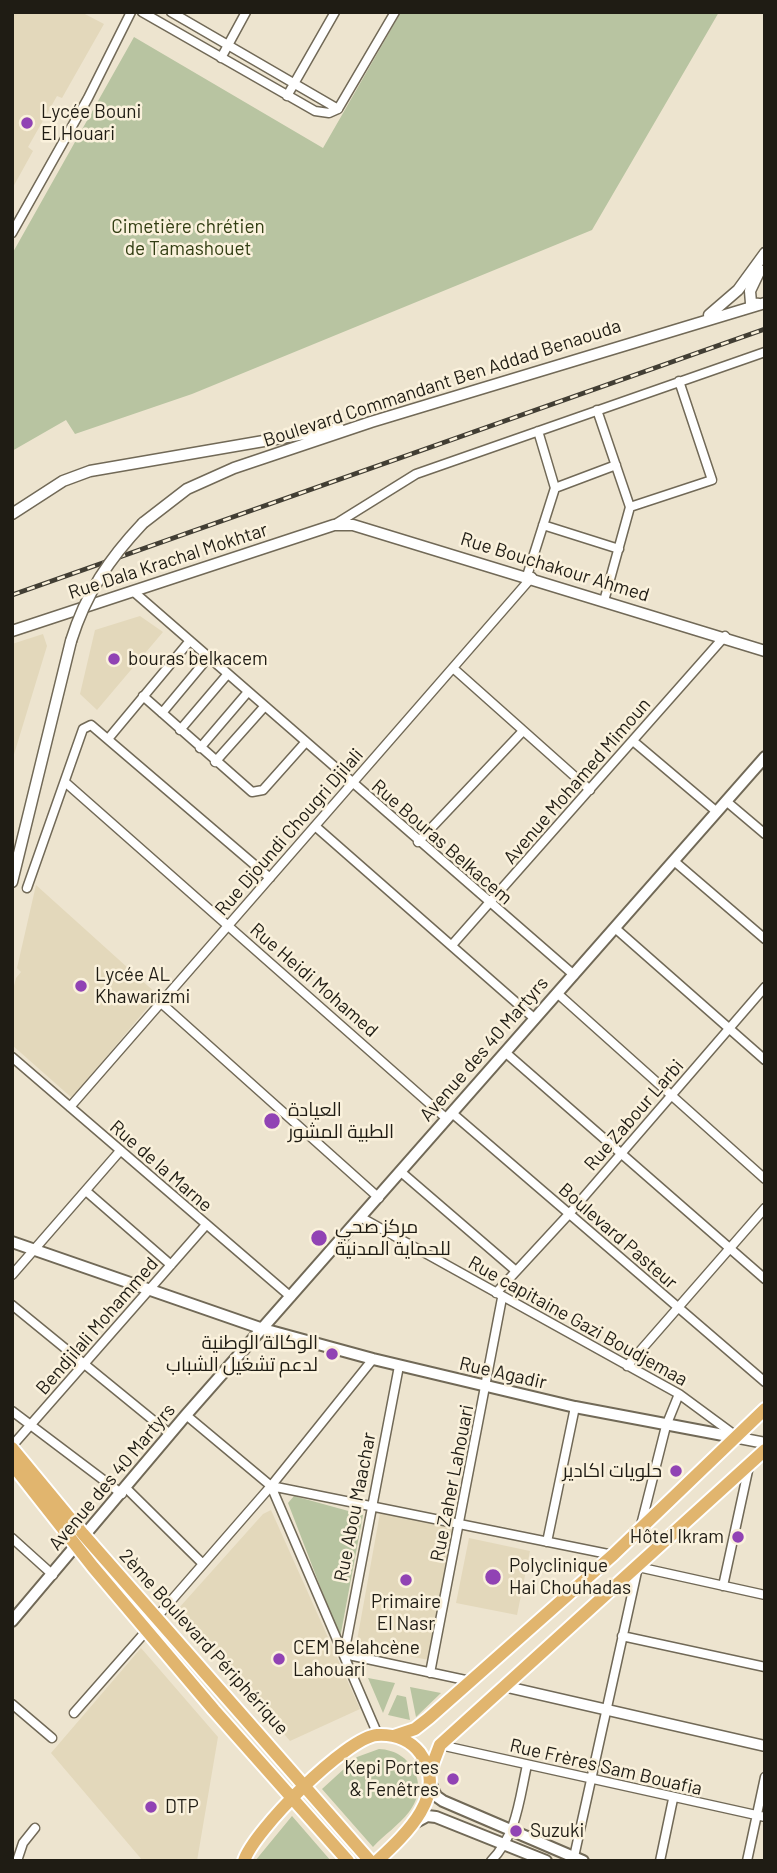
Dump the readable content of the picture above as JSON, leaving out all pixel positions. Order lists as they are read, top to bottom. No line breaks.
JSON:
{"streets":{"main road":["Avenue des 40 Martyrs","Rue Agadir","2ème Boulevard Périphérique"],"street":["Boulevard Commandant Ben Addad Benaouda","Rue Dala Krachal Mokhtar","Rue Bouchakour Ahmed","Avenue Mohamed Mimoun","Rue Djoundi Chougri Djilali","Rue Bouras Belkacem","Rue Heidi Mohamed","Rue Zabour Larbi","Rue de la Marne","Boulevard Pasteur","Rue capitaine Gazi Boudjemaa","Bendjilali Mohammed","Rue Zaher Lahouari","Rue Abou Maachar","Rue Frères Sam Bouafia"]},"crossings":[["Rue Dala Krachal Mokhtar","Rue Bouchakour Ahmed"],["Rue Dala Krachal Mokhtar","Rue Bouras Belkacem"],["Rue Bouchakour Ahmed","Avenue Mohamed Mimoun"],["Rue Bouchakour Ahmed","Rue Djoundi Chougri Djilali"],["Avenue Mohamed Mimoun","Rue Bouras Belkacem"],["Rue Djoundi Chougri Djilali","Rue Bouras Belkacem"],["Rue Djoundi Chougri Djilali","Rue Heidi Mohamed"],["Rue Djoundi Chougri Djilali","Rue de la Marne"],["Rue Bouras Belkacem","Avenue des 40 Martyrs"],["Rue Heidi Mohamed","Avenue des 40 Martyrs"],["Rue Heidi Mohamed","Boulevard Pasteur"],["Avenue des 40 Martyrs","Rue de la Marne"],["Avenue des 40 Martyrs","Boulevard Pasteur"],["Avenue des 40 Martyrs","Rue capitaine Gazi Boudjemaa"],["Avenue des 40 Martyrs","Rue Agadir"],["Avenue des 40 Martyrs","2ème Boulevard Périphérique"],["Rue Zabour Larbi","Boulevard Pasteur"],["Rue Zabour Larbi","Rue capitaine Gazi Boudjemaa"],["Rue Zabour Larbi","Rue Zaher Lahouari"],["Rue de la Marne","Bendjilali Mohammed"],["Rue capitaine Gazi Boudjemaa","Rue Agadir"],["Rue capitaine Gazi Boudjemaa","Rue Zaher Lahouari"],["Bendjilali Mohammed","Rue Agadir"],["Bendjilali Mohammed","2ème Boulevard Périphérique"],["Rue Agadir","Rue Zaher Lahouari"],["Rue Agadir","Rue Abou Maachar"]],"parks":["Cimetière chrétien de Tamashouet"],"places":["Lycée Bouni El Houari","bouras belkacem","Lycée AL Khawarizmi","العيادة الطبية المشور","مركز صحي للحماية المدنية","الوكالة الوطنية لدعم تشغيل الشباب","حلويات اكادير","Hôtel Ikram","Polyclinique Hai Chouhadas","Primaire El Nasr","CEM Belahcène Lahouari","Kepi Portes & Fenêtres","DTP","Suzuki"]}
